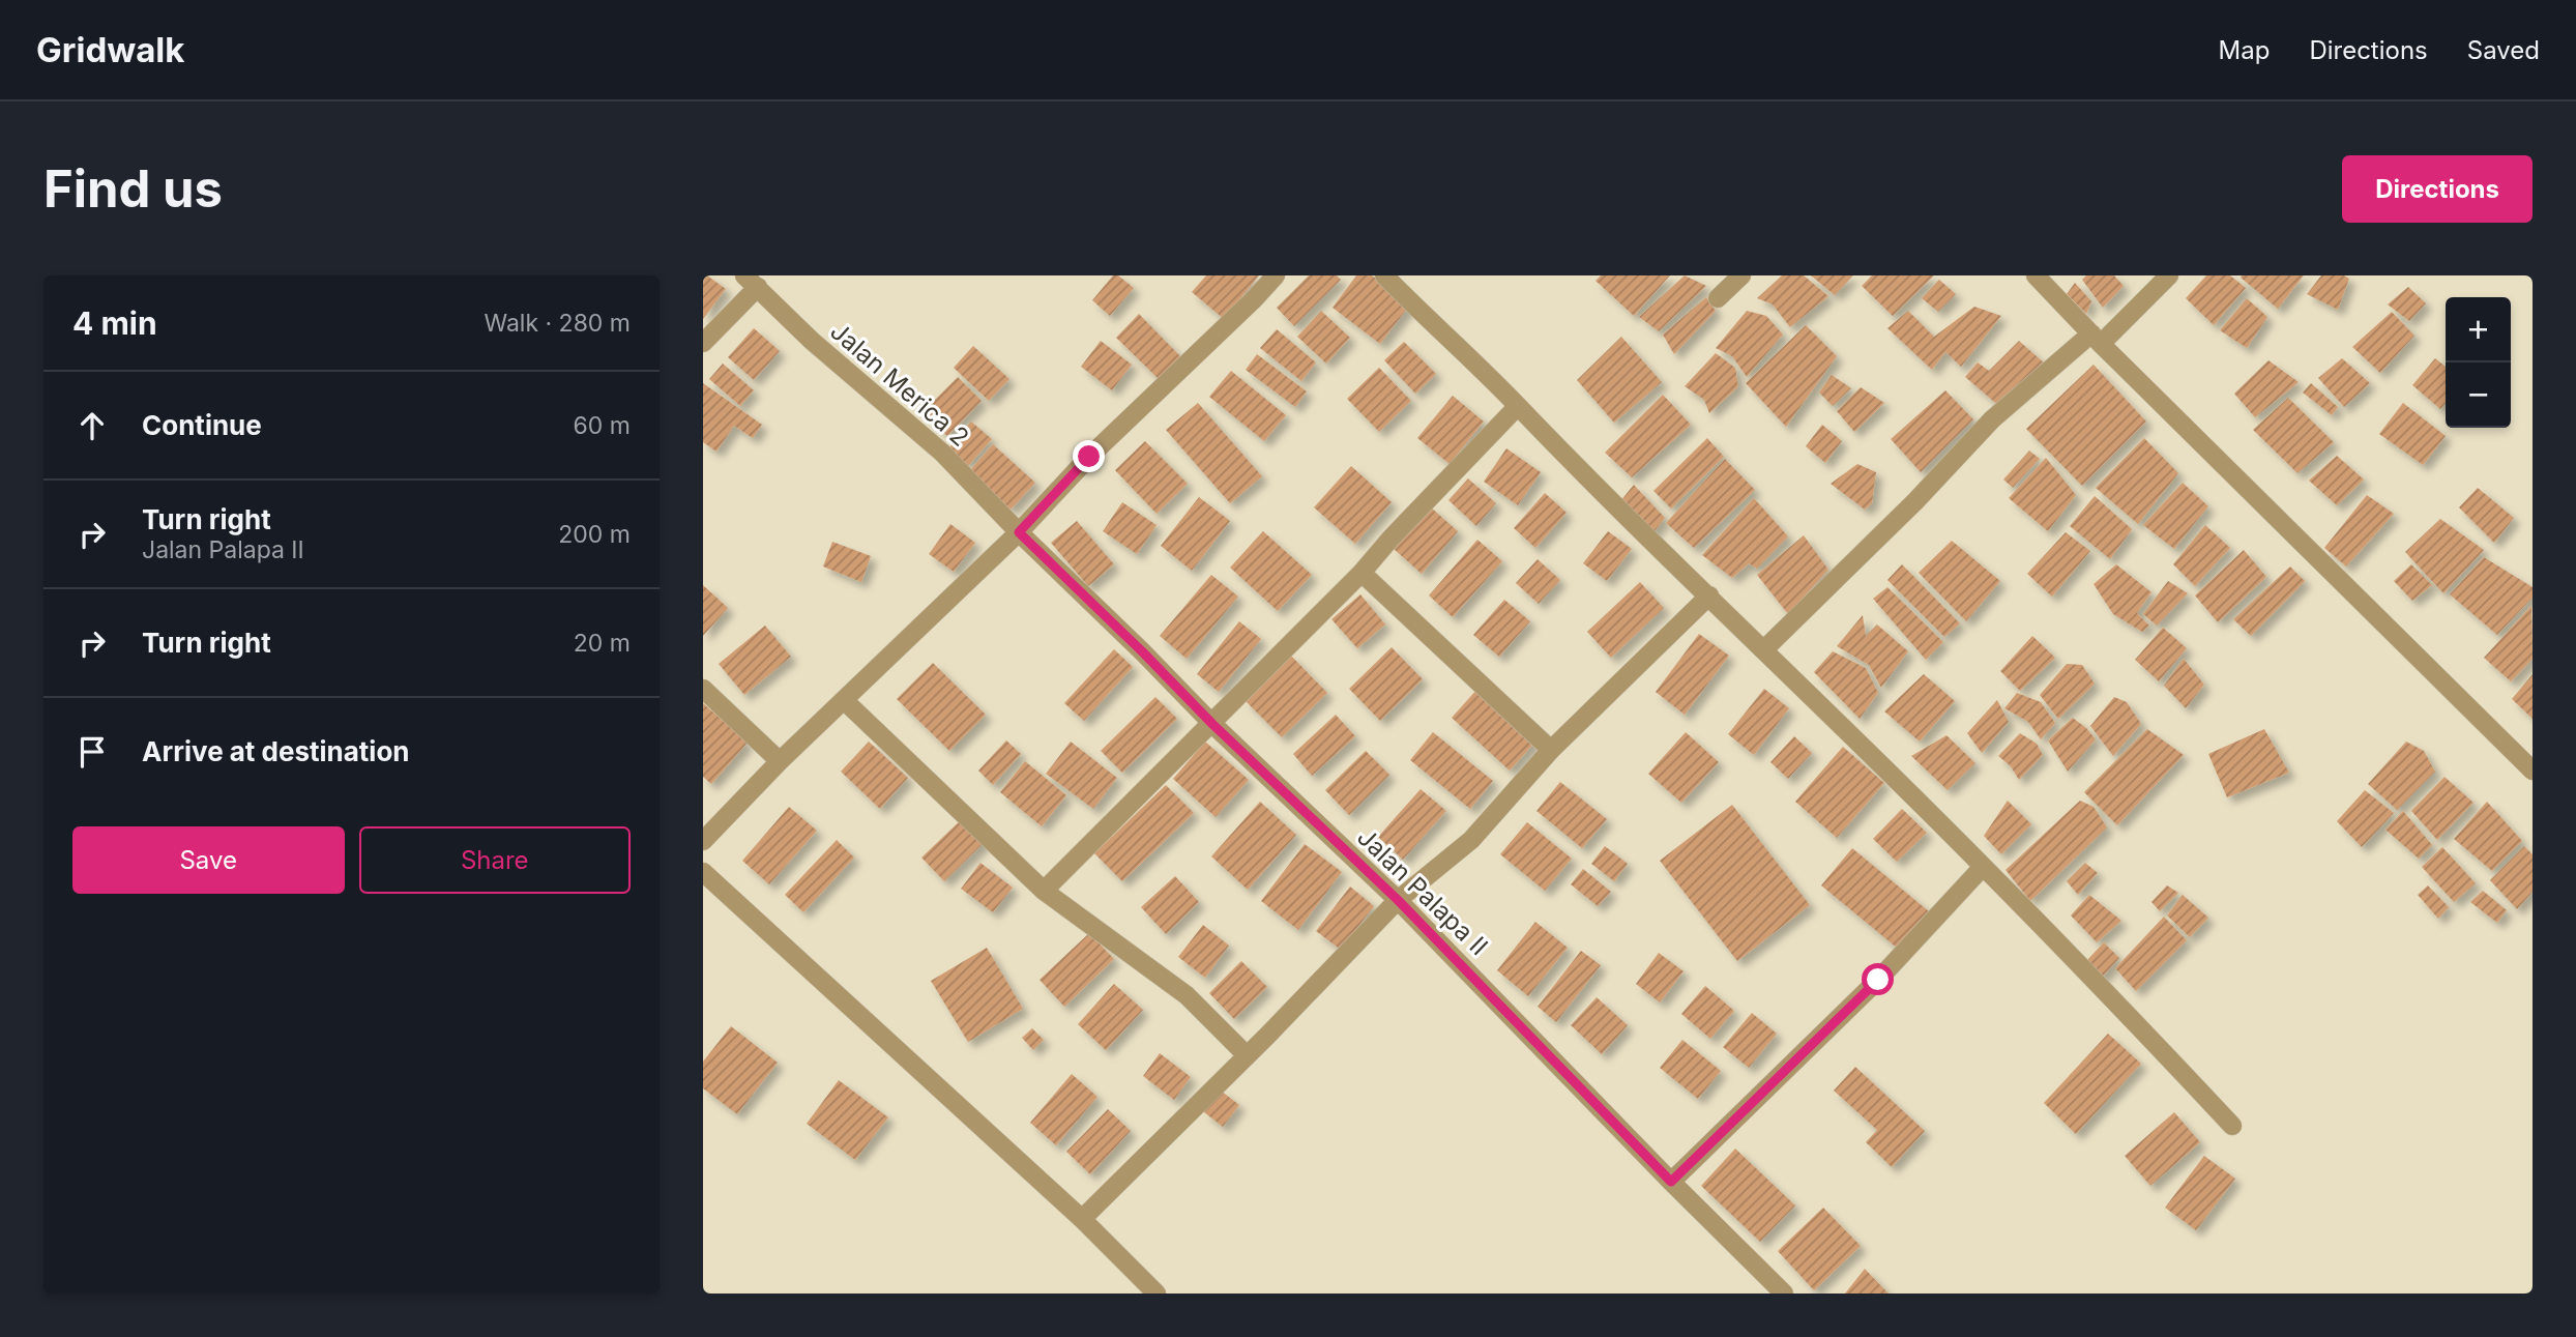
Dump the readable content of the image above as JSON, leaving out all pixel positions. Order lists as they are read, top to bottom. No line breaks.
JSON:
{"streets":{"street":["Jalan Merica 2","Jalan Palapa II"]},"crossings":[["Jalan Merica 2","Jalan Palapa II"]],"page":{"header":"Gridwalk","nav":["Map","Directions","Saved"],"buttons":["Directions",["Save","Share"]],"title":"Find us","heading":["4 min","Walk · 280 m"],"map_buttons":["+","−"],"list":[["Continue","60 m"],["Turn right","Jalan Palapa II","200 m"],["Turn right","20 m"],"Arrive at destination"]}}
